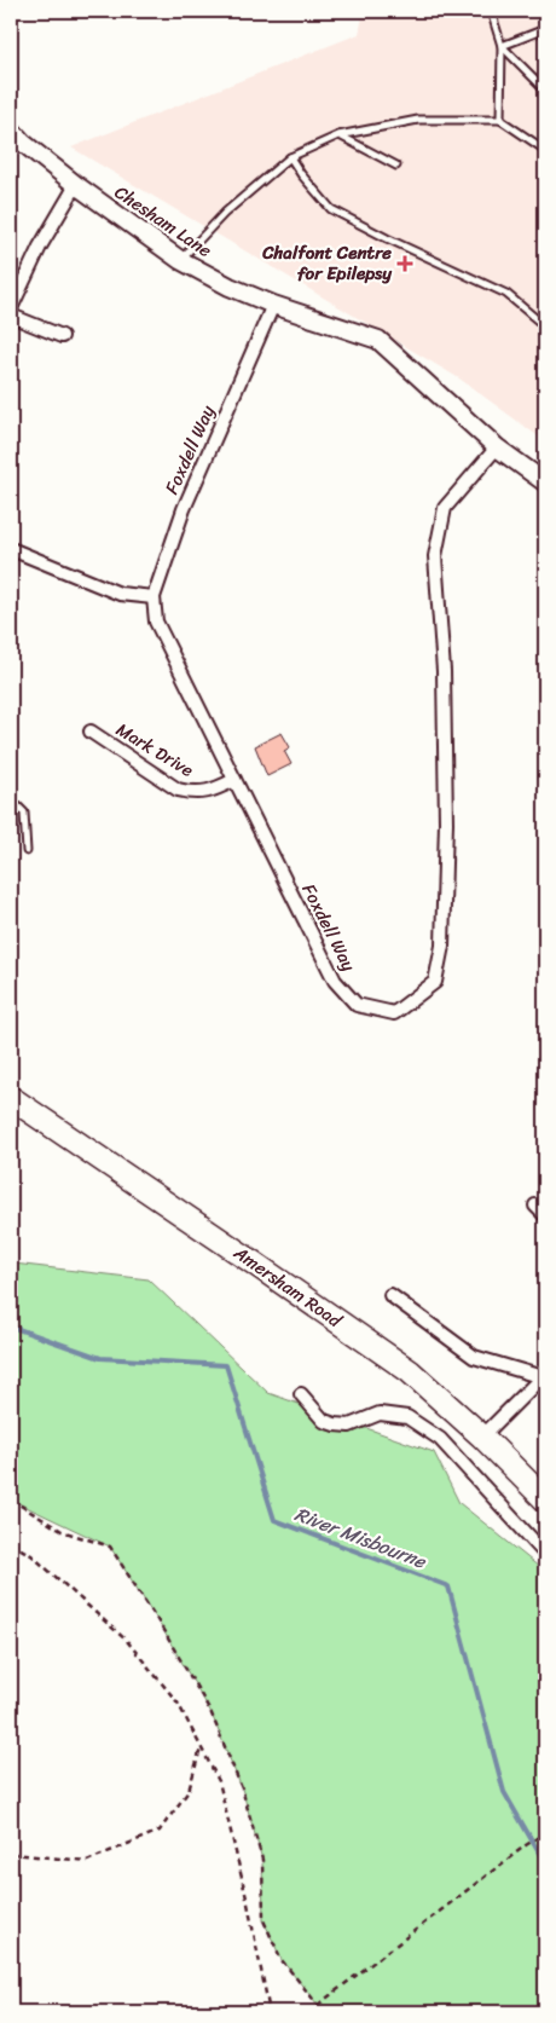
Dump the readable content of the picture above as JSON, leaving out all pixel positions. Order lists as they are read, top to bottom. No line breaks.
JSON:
{"streets":{"highway":["Amersham Road"],"street":["Chesham Lane","Foxdell Way","Mark Drive"]},"crossings":[["Chesham Lane","Foxdell Way"],["Foxdell Way","Mark Drive"]],"water":["River Misbourne"],"places":{"health":["Chalfont Centre for Epilepsy"]}}
